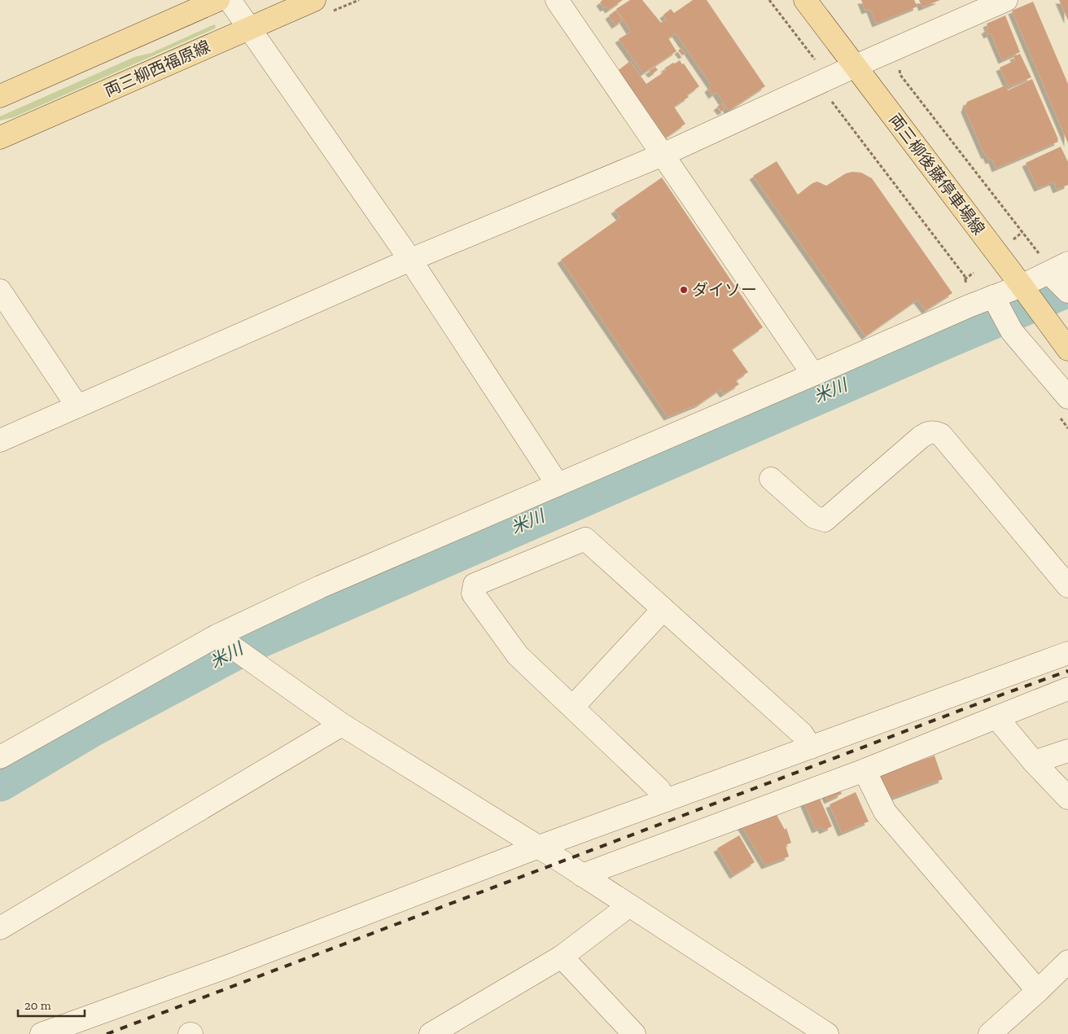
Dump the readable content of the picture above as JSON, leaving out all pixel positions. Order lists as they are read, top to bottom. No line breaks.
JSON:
{"streets":{"main road":["両三柳西福原線","両三柳後藤停車場線"]},"water":["米川"],"places":["ダイソー"],"scale_bar":"20 m"}
